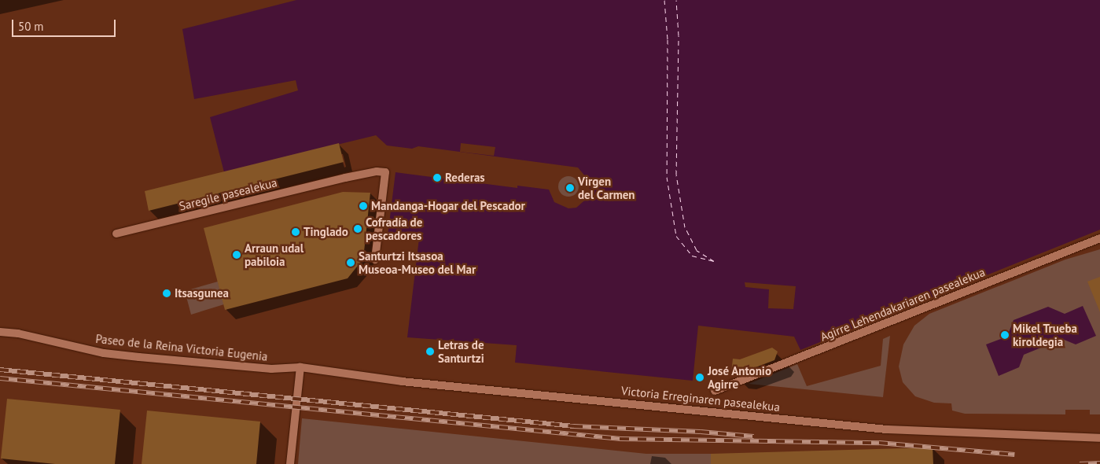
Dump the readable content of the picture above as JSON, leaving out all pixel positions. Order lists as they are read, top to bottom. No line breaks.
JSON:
{"streets":{"street":["Saregile pasealekua","Agirre Lehendakariaren pasealekua","Paseo de la Reina Victoria Eugenia","Victoria Erreginaren pasealekua"]},"crossings":[["Paseo de la Reina Victoria Eugenia","Victoria Erreginaren pasealekua"]],"places":["Rederas","Virgen del Carmen","Mandanga-Hogar del Pescador","Cofradía de pescadores","Tinglado","Arraun udal pabiloia","Santurtzi Itsasoa Museoa-Museo del Mar","Itsasgunea","Mikel Trueba kiroldegia","Letras de Santurtzi","José Antonio Agirre"],"scale_bar":"50 m"}
